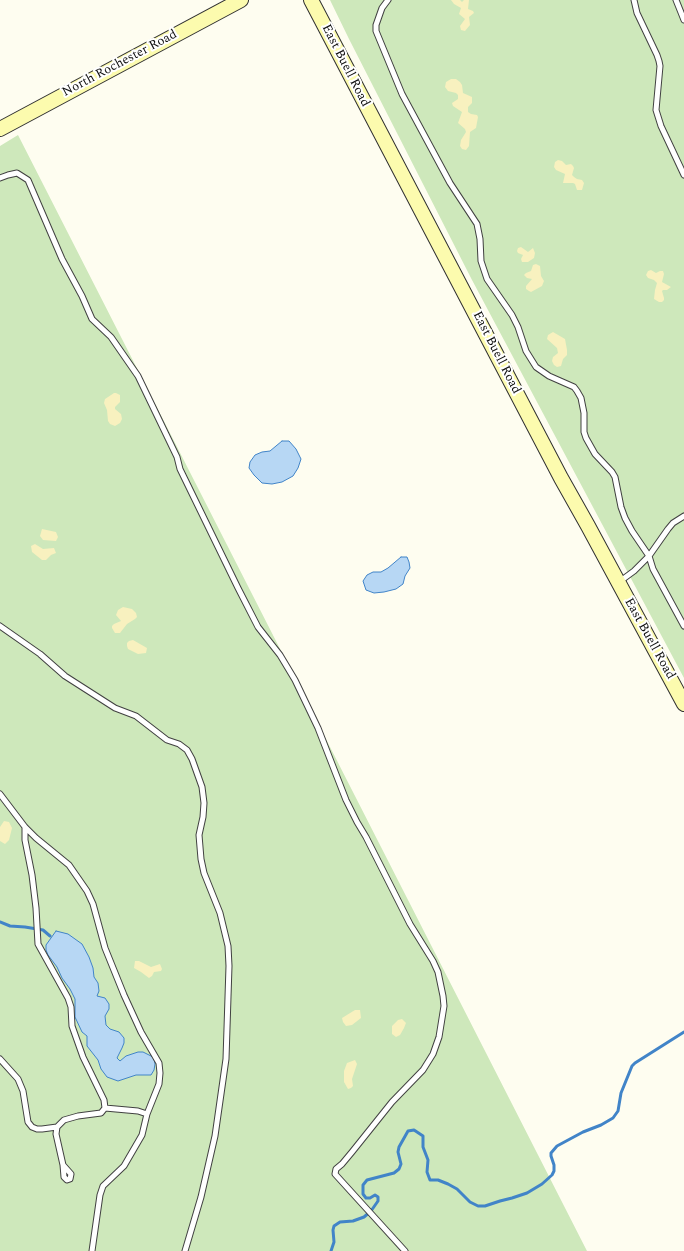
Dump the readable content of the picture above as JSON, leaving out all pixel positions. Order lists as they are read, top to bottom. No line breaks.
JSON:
{"streets":{"street":["North Rochester Road","East Buell Road"]}}
